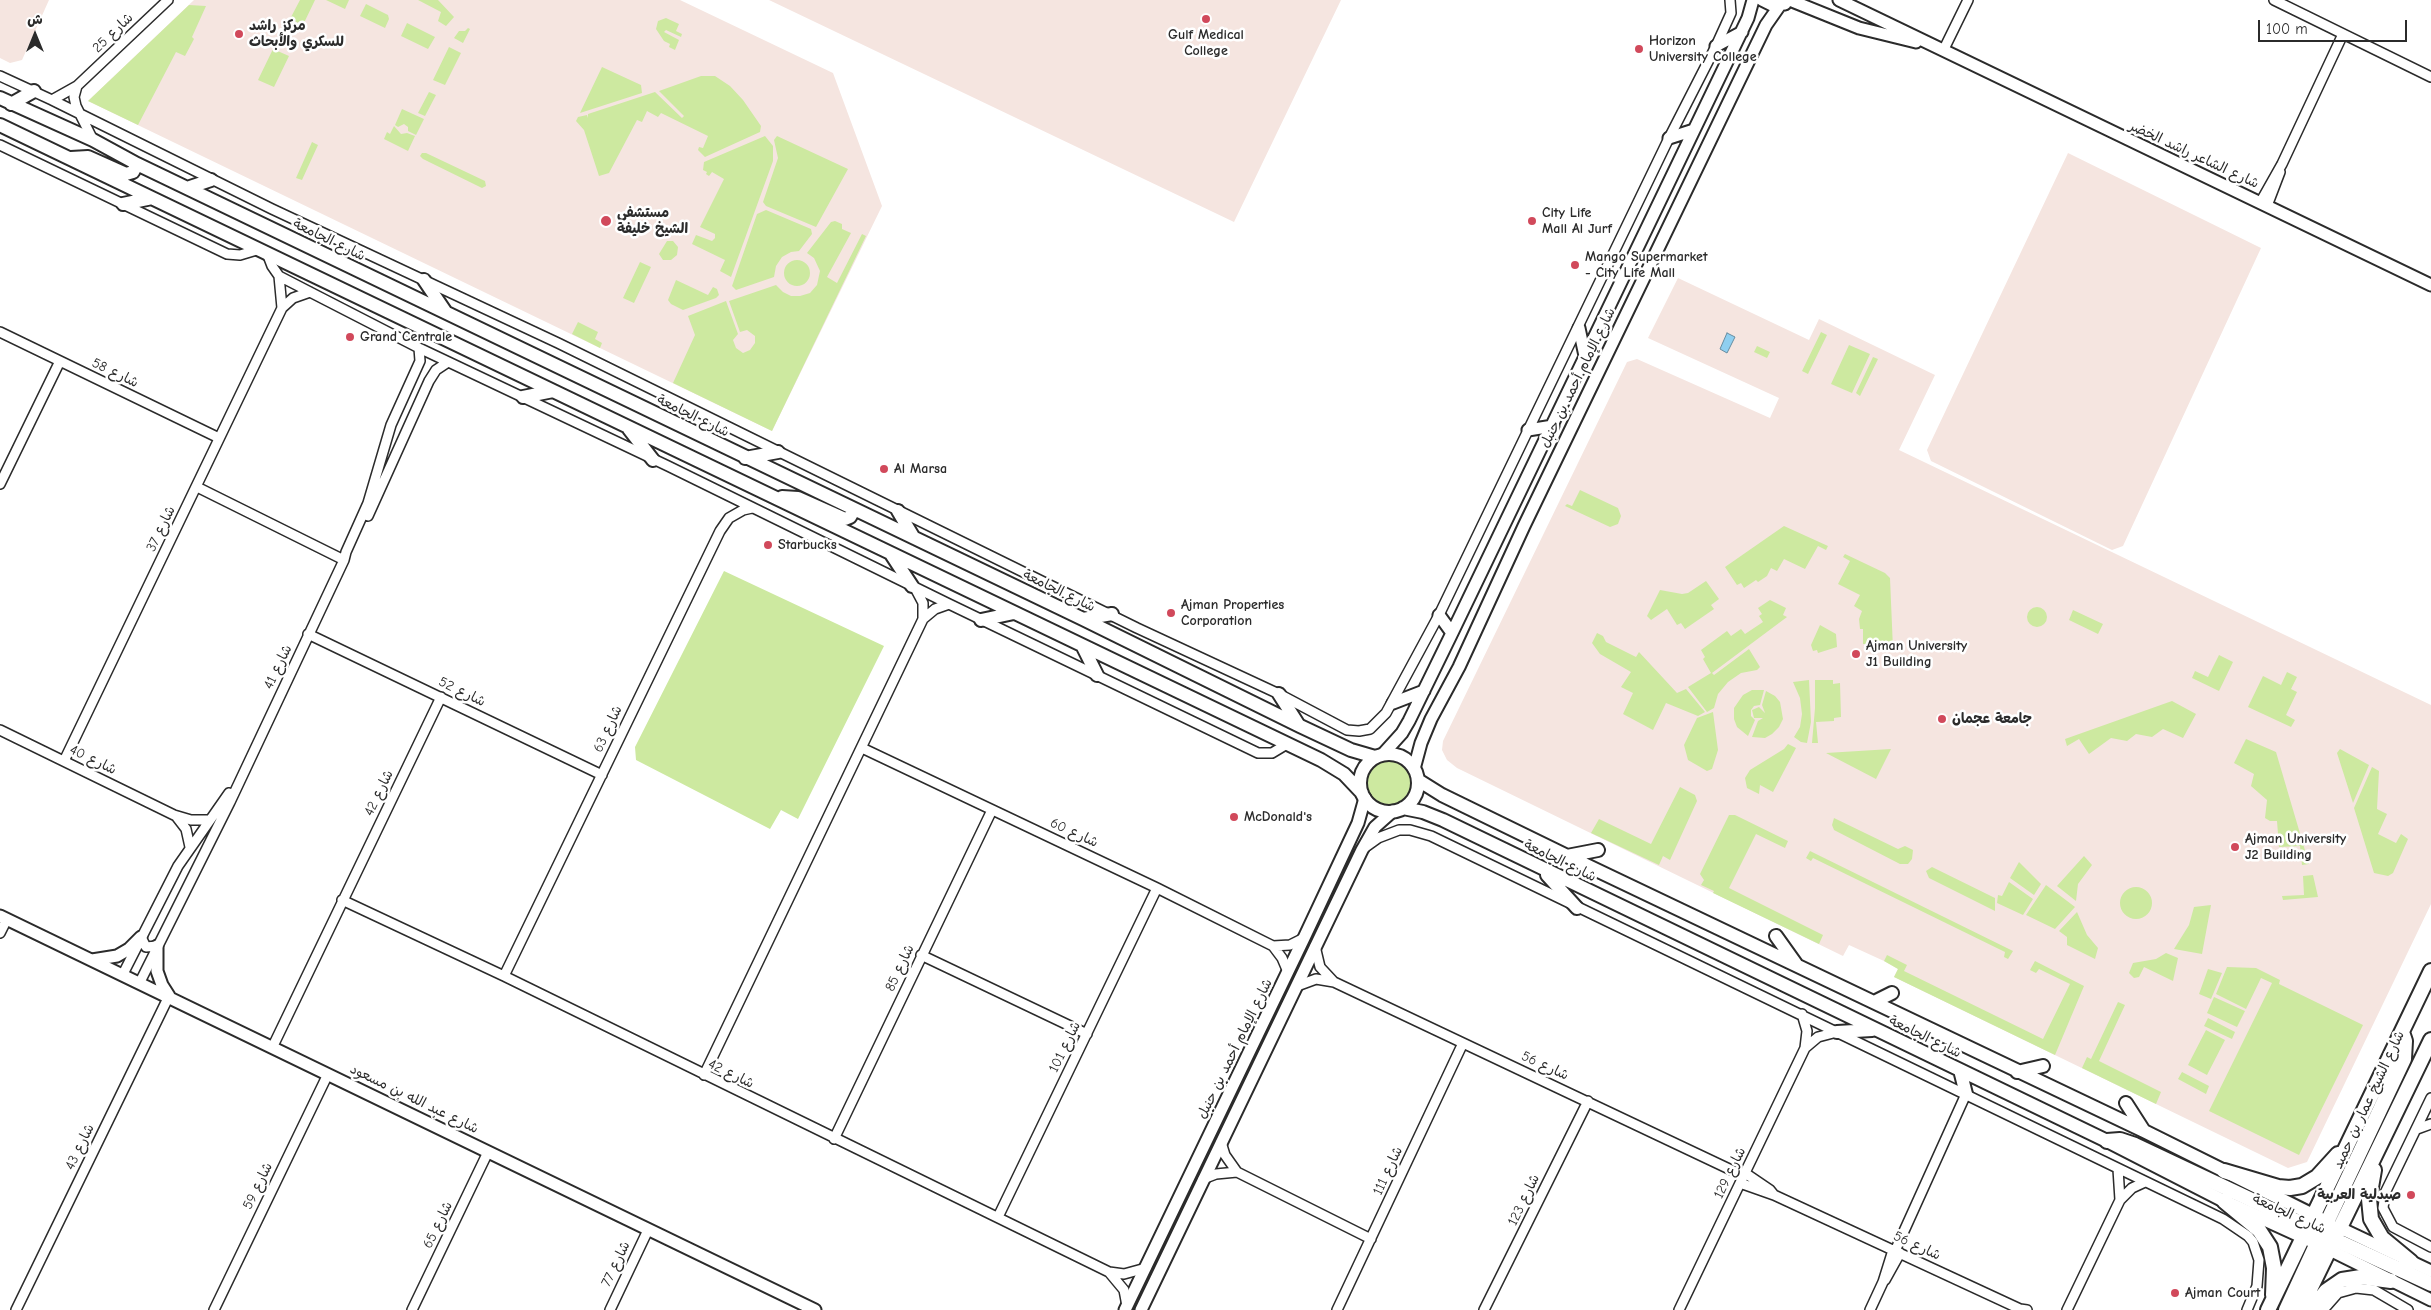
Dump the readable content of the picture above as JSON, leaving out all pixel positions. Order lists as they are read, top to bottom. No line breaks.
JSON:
{"streets":{"main road":["شارع الجامعة","شارع الشيخ عمار بن حميد"],"street":["شارع 25","شارع الشاعر راشد الخضر","شارع 58","شارع الإمام أحمد بن حنبل","شارع 37","شارع 41","شارع 52","شارع 63","شارع 40","شارع 42","شارع 60","شارع 85","شارع 101","شارع 56","شارع عبد الله بن مسعود","شارع 43","شارع 111","شارع 129","شارع 59","شارع 123","شارع 65","شارع 77"]},"crossings":[["شارع الجامعة","شارع الإمام أحمد بن حنبل"],["شارع الجامعة","شارع الشيخ عمار بن حميد"],["شارع 58","شارع 37"],["شارع الإمام أحمد بن حنبل","شارع 42"],["شارع الإمام أحمد بن حنبل","شارع 56"],["شارع 37","شارع 40"],["شارع 41","شارع 52"],["شارع 41","شارع 40"],["شارع 41","شارع عبد الله بن مسعود"],["شارع 52","شارع 63"],["شارع 52","شارع 42"],["شارع 63","شارع 42"],["شارع 42","شارع 85"],["شارع 42","شارع 101"],["شارع 42","شارع عبد الله بن مسعود"],["شارع 60","شارع 85"],["شارع 60","شارع 101"],["شارع 56","شارع 111"],["شارع 56","شارع 129"],["شارع 56","شارع 123"],["شارع عبد الله بن مسعود","شارع 43"],["شارع عبد الله بن مسعود","شارع 59"],["شارع عبد الله بن مسعود","شارع 65"],["شارع عبد الله بن مسعود","شارع 77"]],"places":["Gulf Medical College","مركز راشد للسكري والأبحاث","Horizon University College","مستشفى الشيخ خليفة","City Life Mall Al Jurf","Mango Supermarket - City Life Mall","Grand Centrale","Al Marsa","Starbucks","Ajman Properties Corporation","Ajman University J1 Building","جامعة عجمان","McDonald's","Ajman University J2 Building","صيدلية العربية","Ajman Court"],"scale_bar":"100 m","north":"top"}
